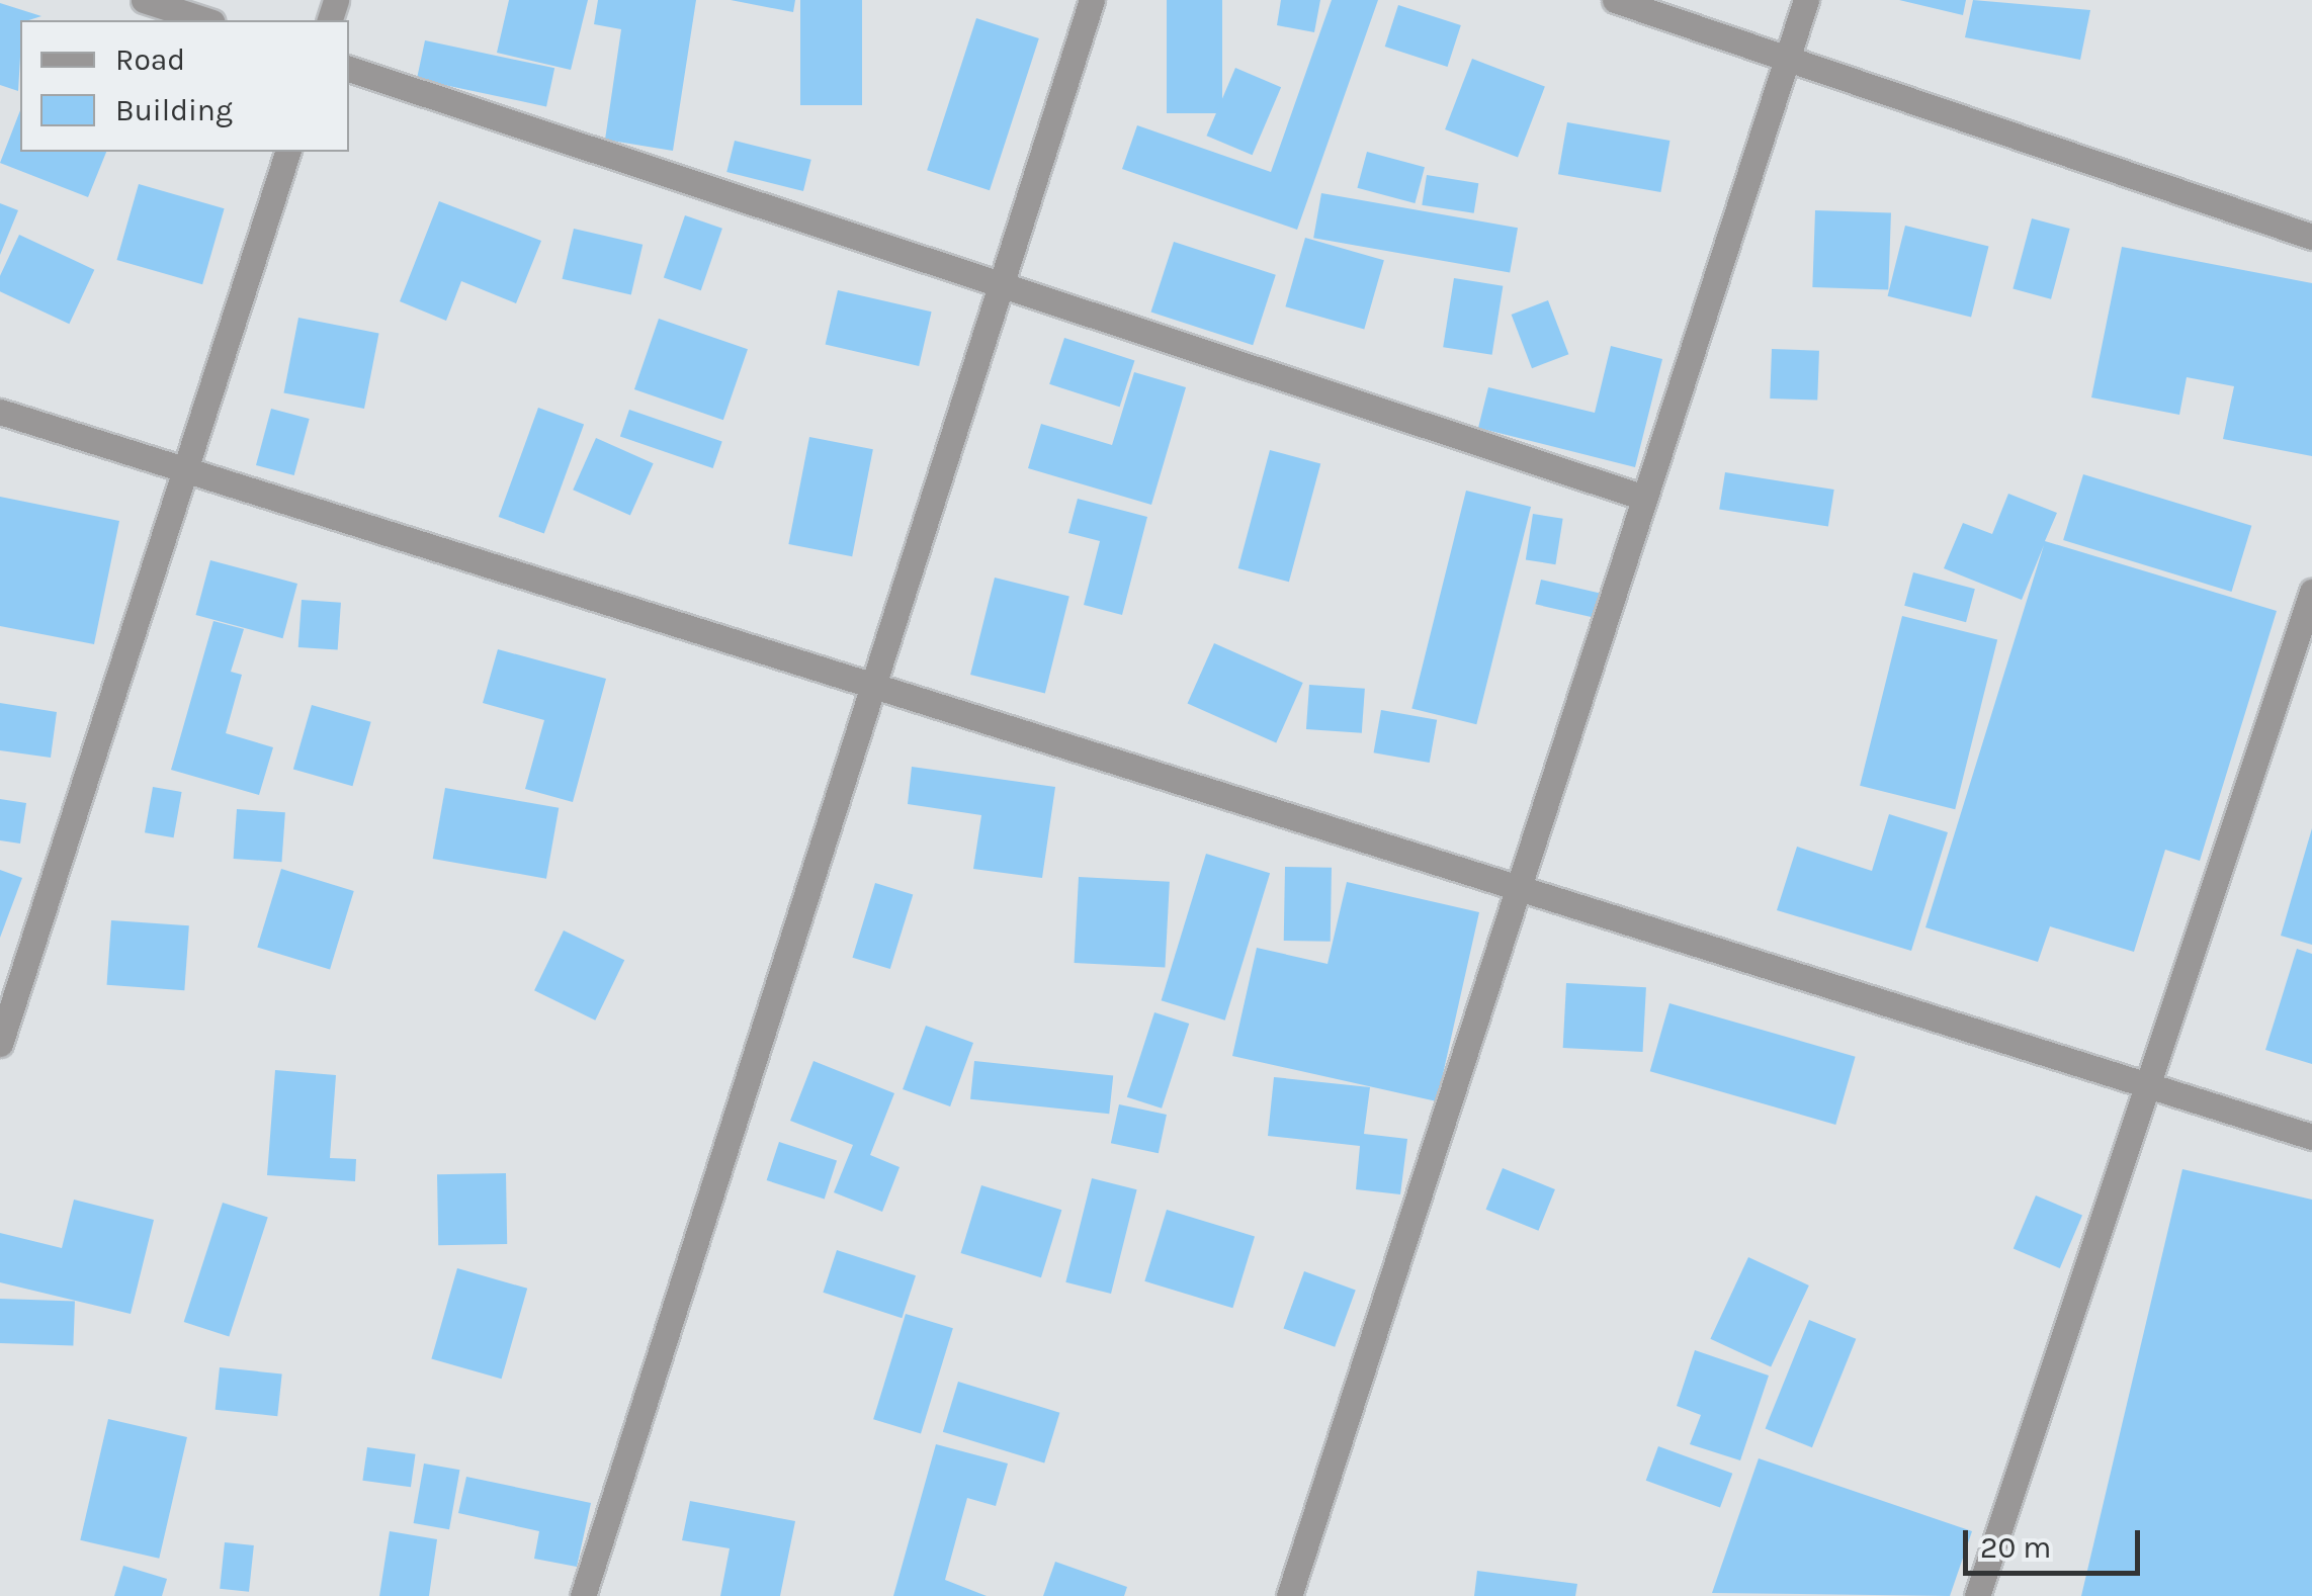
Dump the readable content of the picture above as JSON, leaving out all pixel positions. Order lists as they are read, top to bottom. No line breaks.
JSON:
{"legend":["Road","Building"],"scale_bar":"20 m"}
